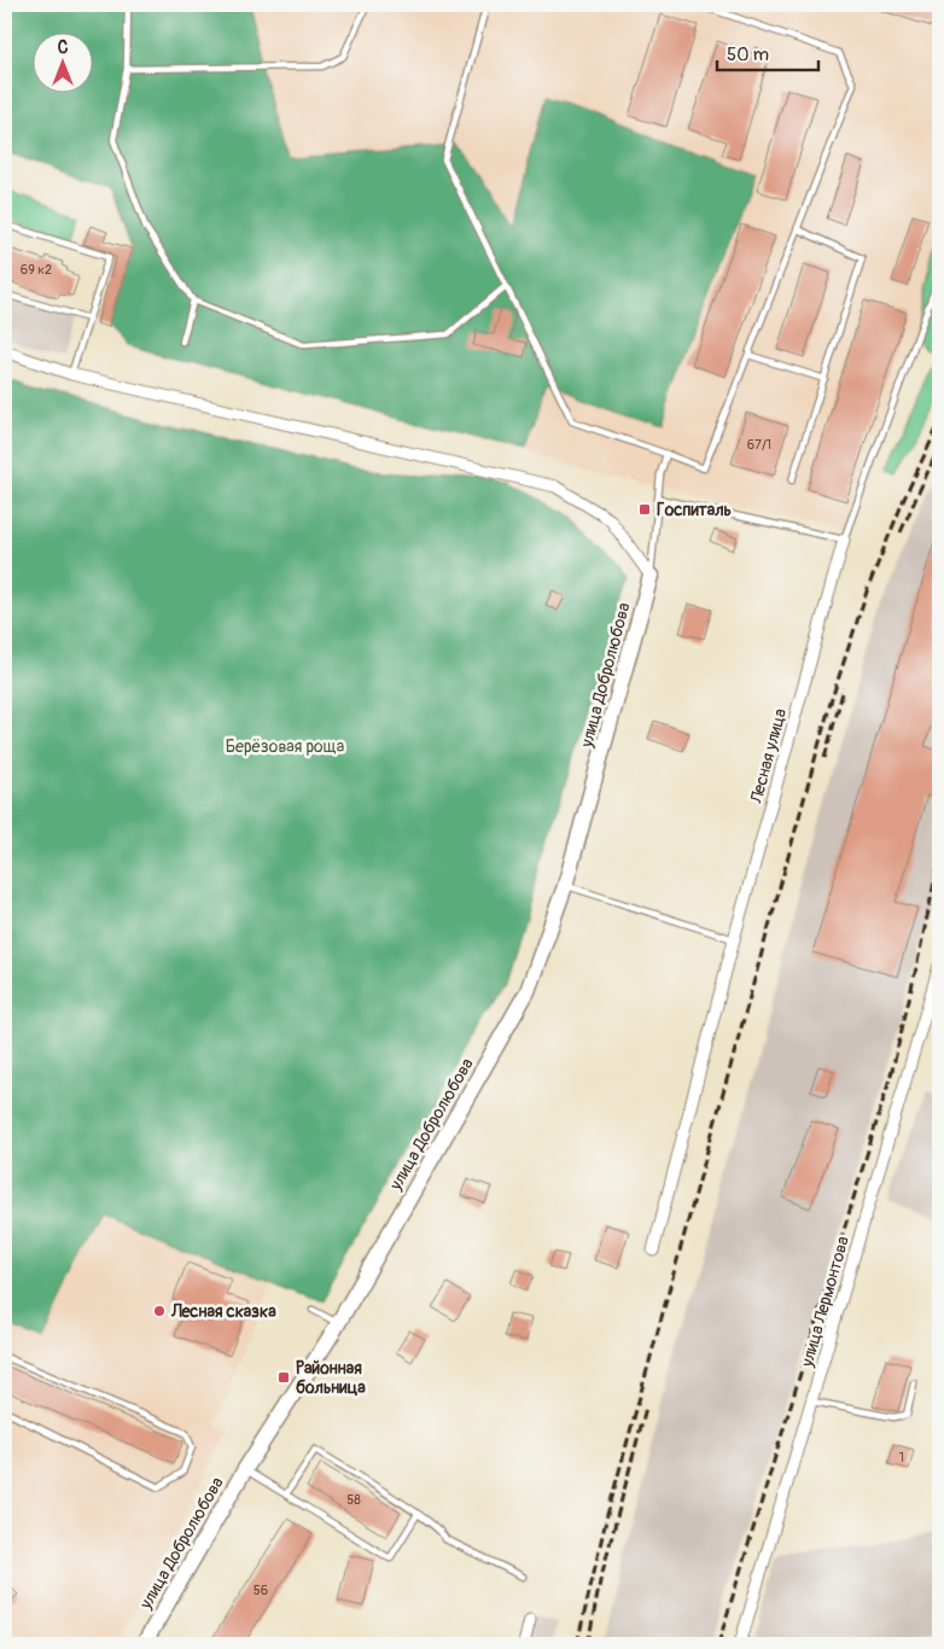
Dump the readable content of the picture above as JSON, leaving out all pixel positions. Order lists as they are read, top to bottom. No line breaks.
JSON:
{"streets":{"street":["улица Добролюбова","Лесная улица","улица Лермонтова"]},"parks":["Берёзовая роща"],"places":{"transit":["Госпиталь","Районная больница"],"other":["Лесная сказка"]},"house_numbers":["69 к2","67/1","1","58","56"],"scale_bar":"50 m","north":"top"}
